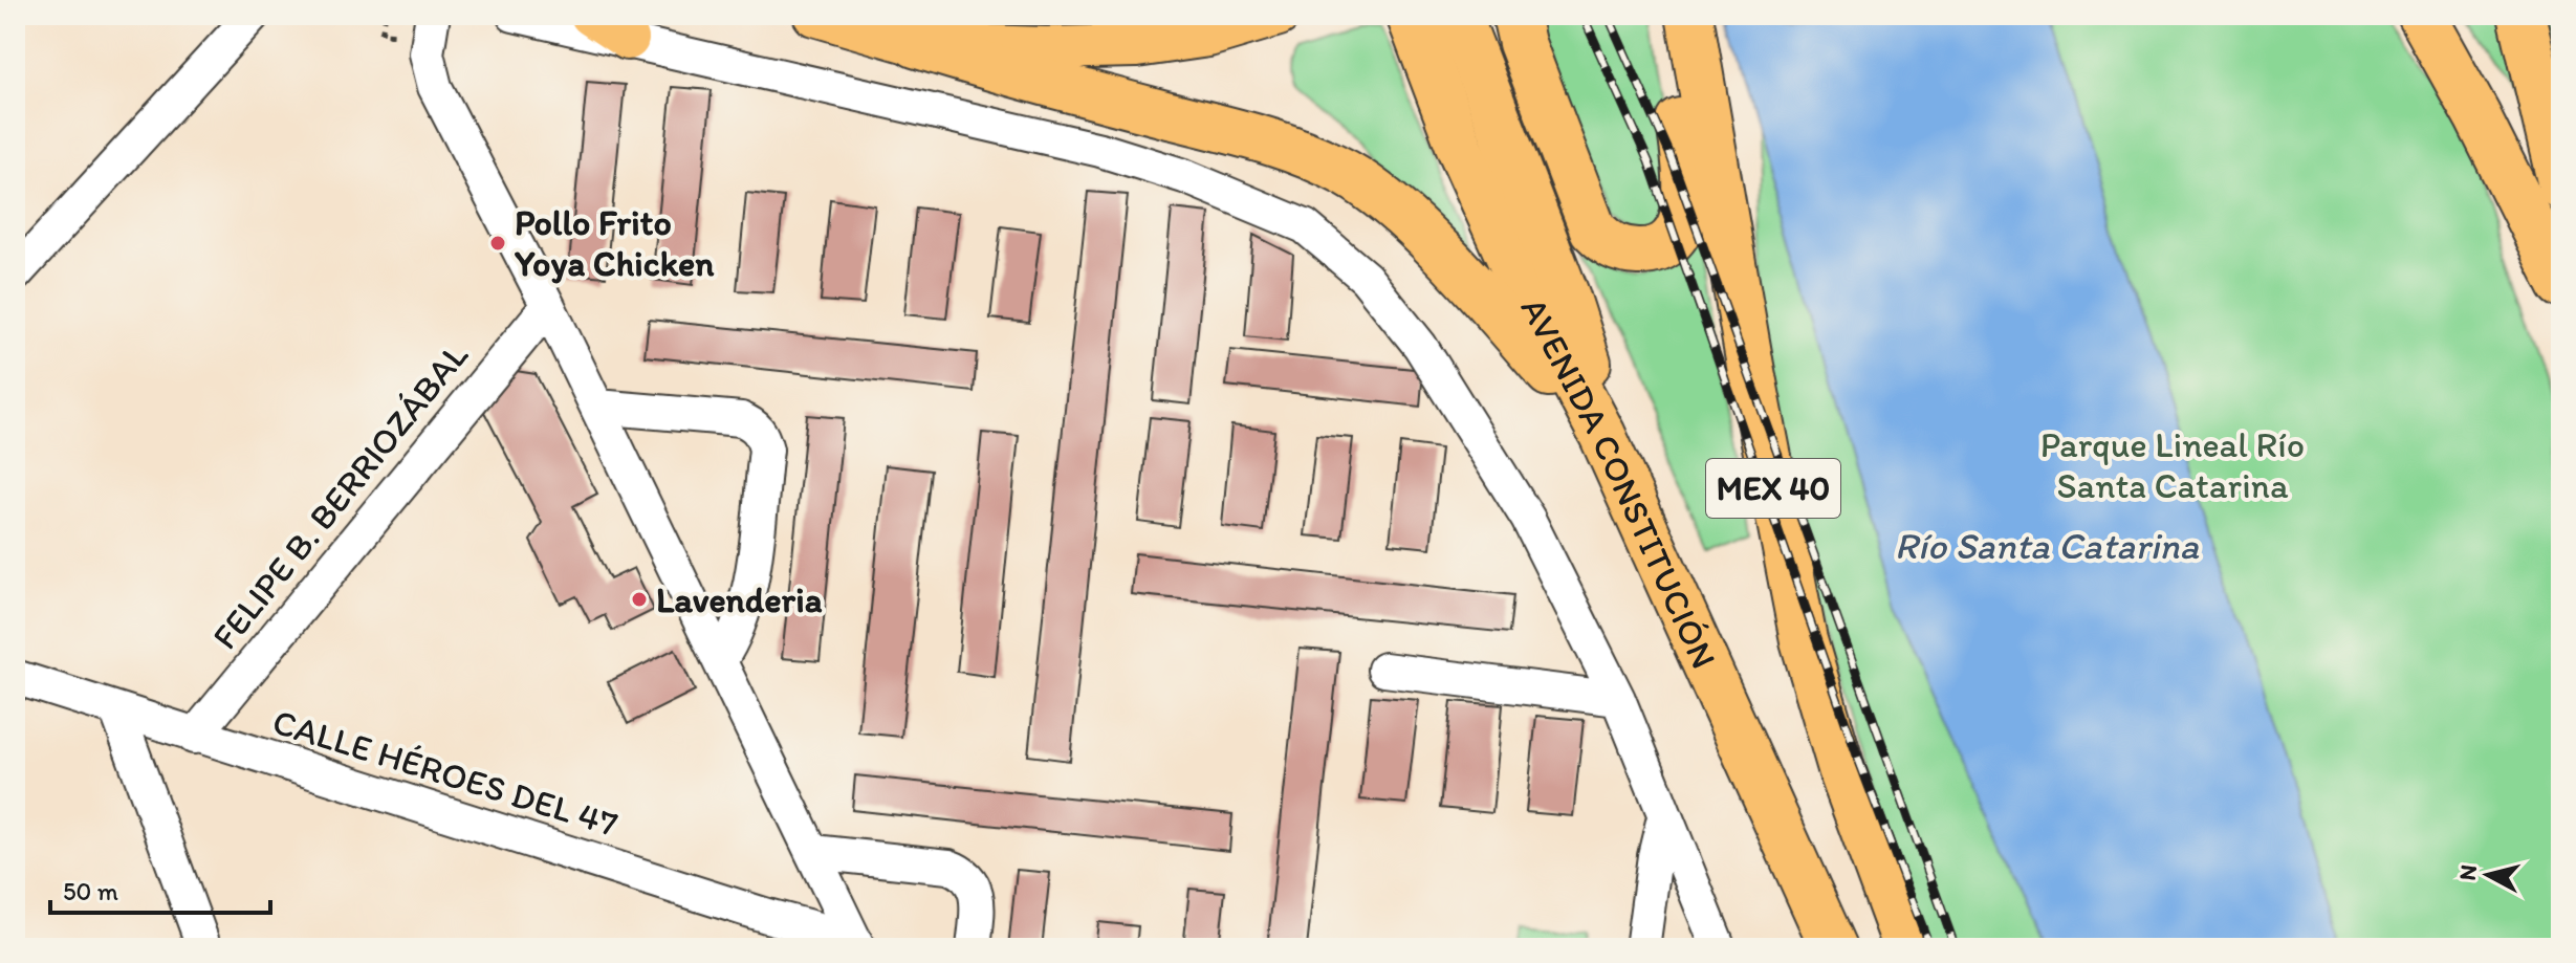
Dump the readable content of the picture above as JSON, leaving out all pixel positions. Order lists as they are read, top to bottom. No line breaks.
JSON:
{"streets":{"highway":["AVENIDA CONSTITUCIÓN","MEX 40"],"street":["FELIPE B. BERRIOZÁBAL","CALLE HÉROES DEL 47"]},"crossings":[["FELIPE B. BERRIOZÁBAL","CALLE HÉROES DEL 47"]],"water":["Río Santa Catarina"],"parks":["Parque Lineal Río Santa Catarina"],"places":["Pollo Frito Yoya Chicken","Lavenderia"],"scale_bar":"50 m","north":"left"}
